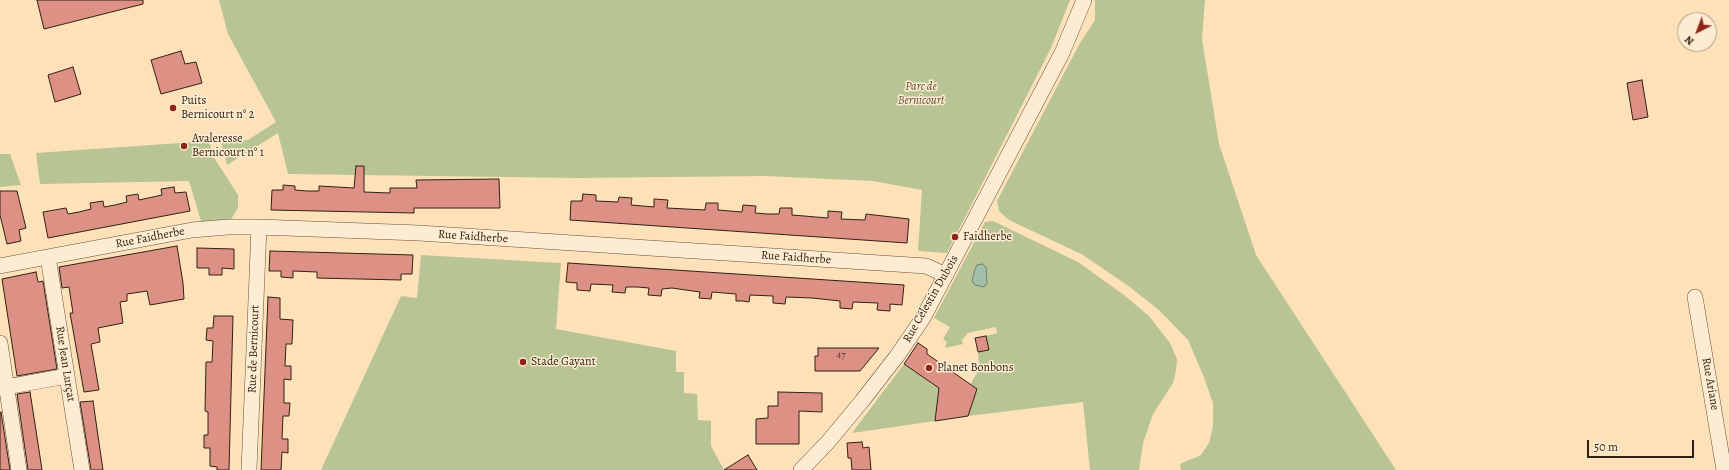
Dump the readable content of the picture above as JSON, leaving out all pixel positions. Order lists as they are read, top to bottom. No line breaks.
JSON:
{"streets":{"street":["Rue Faidherbe","Rue Célestin Dubois","Rue de Bernicourt","Rue Jean Lurçat","Rue Ariane"]},"crossings":[["Rue Faidherbe","Rue Célestin Dubois"],["Rue Faidherbe","Rue de Bernicourt"],["Rue Faidherbe","Rue Jean Lurçat"]],"parks":["Parc de Bernicourt"],"places":["Puits Bernicourt n° 2","Avaleresse Bernicourt n° 1","Faidherbe","Stade Gayant","Planet Bonbons"],"house_numbers":["47"],"scale_bar":"50 m","north":"bottom left"}
